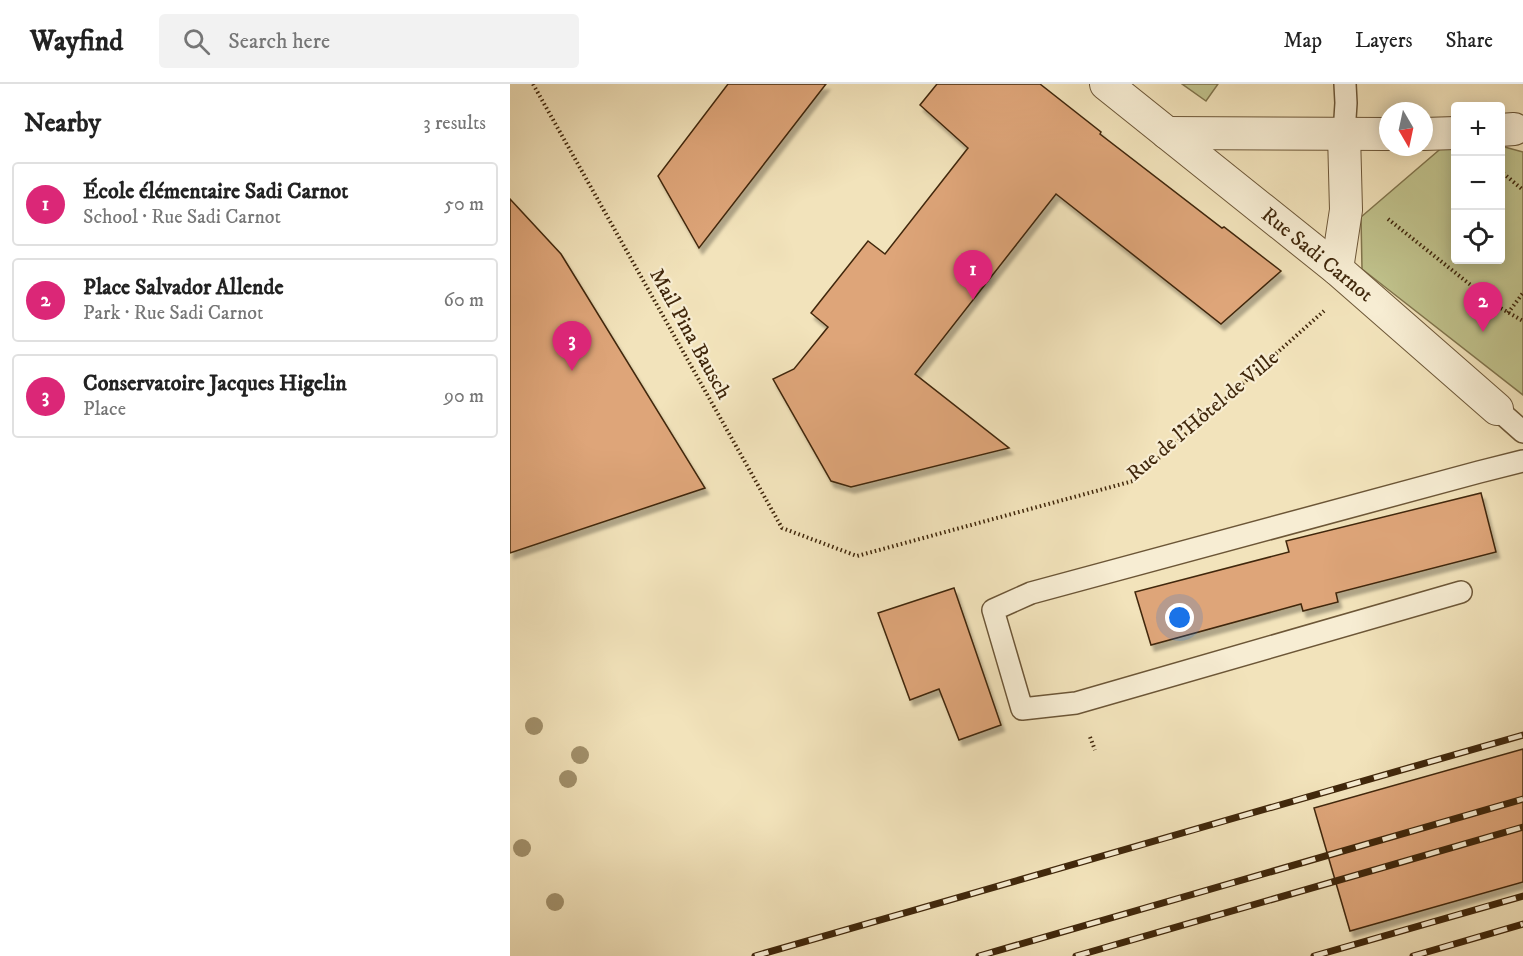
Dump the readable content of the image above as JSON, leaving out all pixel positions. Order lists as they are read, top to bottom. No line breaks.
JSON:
{"streets":{"street":["Rue Sadi Carnot"],"path":["Mail Pina Bausch","Rue de l'Hôtel de Ville"]},"crossings":[["Rue Sadi Carnot","Rue de l'Hôtel de Ville"],["Mail Pina Bausch","Rue de l'Hôtel de Ville"]],"north":"bottom","page":{"header":"Wayfind","search":"Search here","nav":["Map","Layers","Share"],"heading":["Nearby","3 results"],"map_buttons":["+","−"],"list":[{"mark":"1","name":"École élémentaire Sadi Carnot","note":"School · Rue Sadi Carnot","value":"50 m"},{"mark":"2","name":"Place Salvador Allende","note":"Park · Rue Sadi Carnot","value":"60 m"},{"mark":"3","name":"Conservatoire Jacques Higelin","note":"Place","value":"90 m"}],"pins":["1","2","3"]}}
